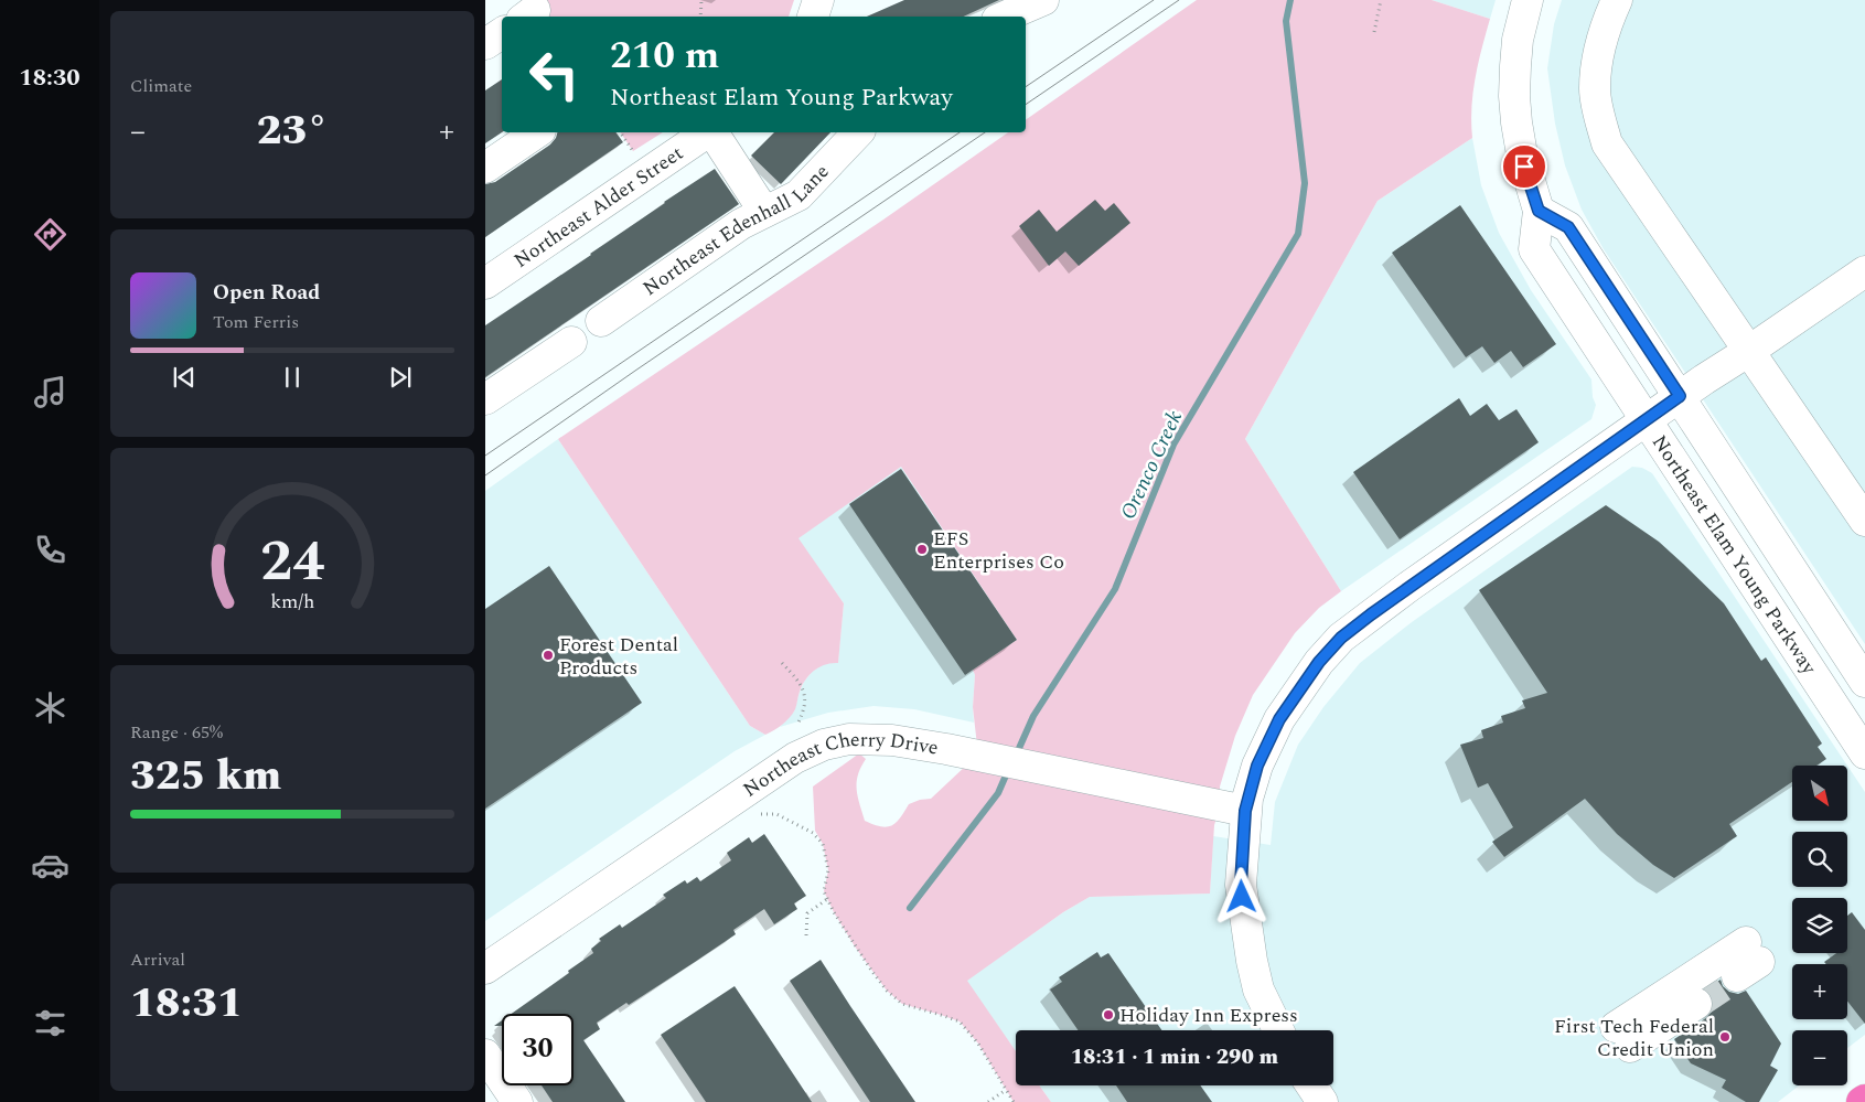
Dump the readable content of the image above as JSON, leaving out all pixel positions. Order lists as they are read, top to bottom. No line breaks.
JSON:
{"streets":{"street":["Northeast Alder Street","Northeast Edenhall Lane","Northeast Elam Young Parkway","Northeast Cherry Drive"]},"water":["Orenco Creek"],"places":["EFS Enterprises Co","Forest Dental Products","Holiday Inn Express","First Tech Federal Credit Union"],"north":"bottom right","page":{"tabs":"18:30","tile":["Climate",["Range · 65%","325 km"],["Arrival","18:31"]],"turn":["210 m","Northeast Elam Young Parkway"],"heat":["−","23°","+"],"song":["Open Road","Tom Ferris"],"map_buttons":["+","−"],"limit":"30","trip":"18:31 · 1 min · 290 m","gauge":["24","km/h"]}}
